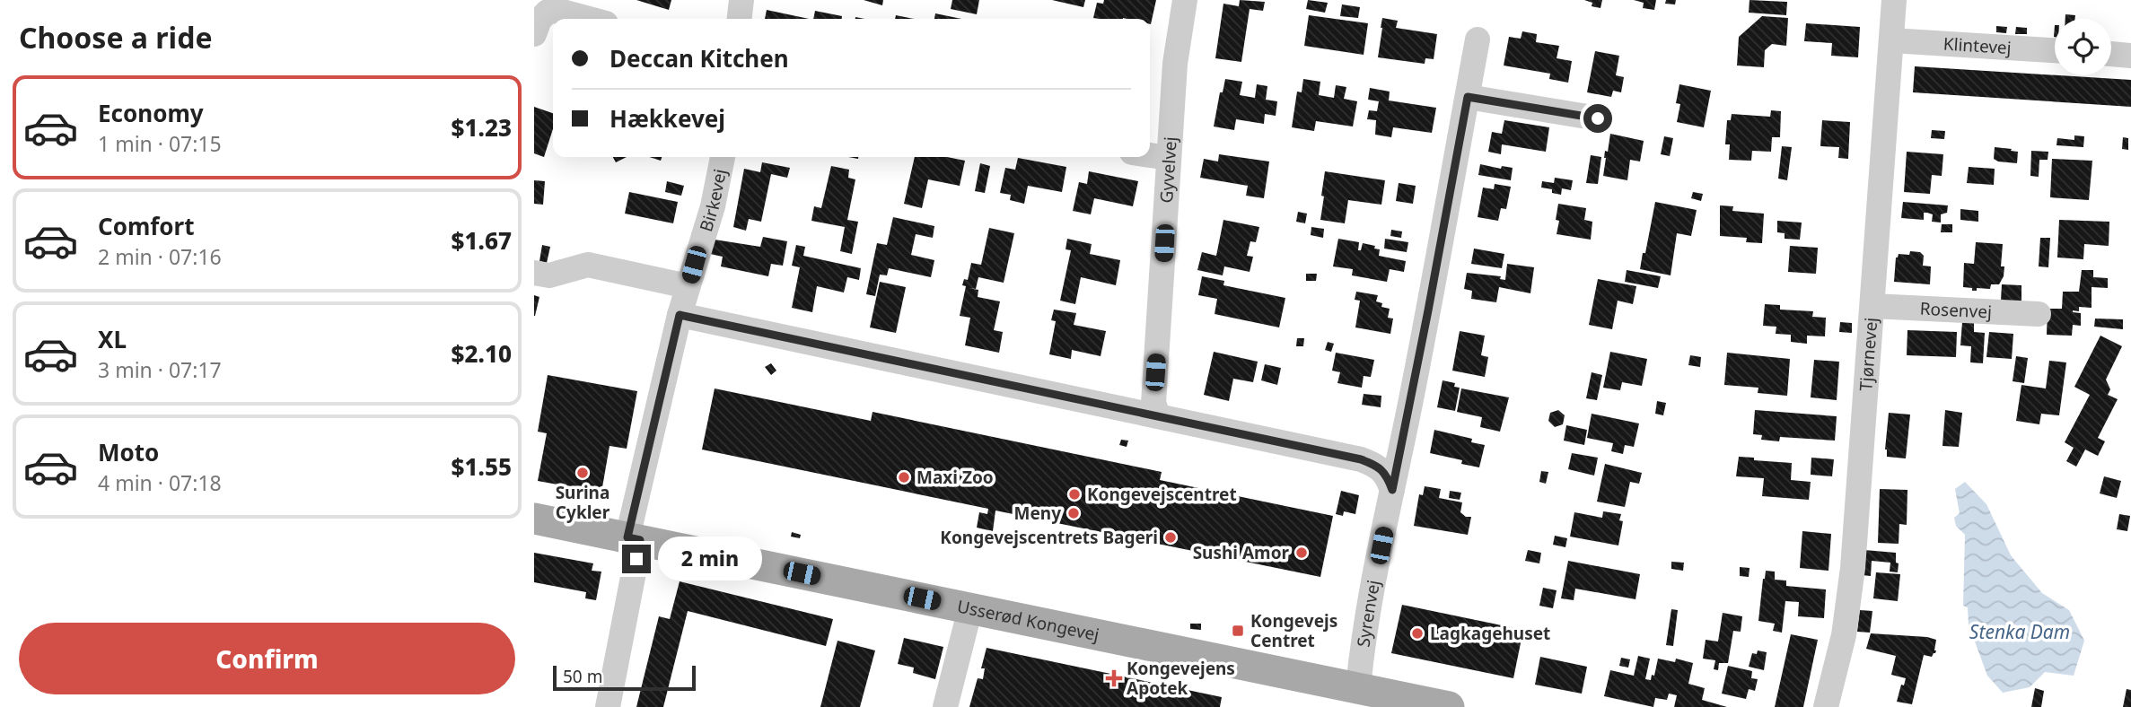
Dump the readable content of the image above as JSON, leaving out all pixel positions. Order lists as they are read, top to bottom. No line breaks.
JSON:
{"streets":{"main road":["Usserød Kongevej"],"street":["Klintevej","Gyvelvej","Birkevej","Rosenvej","Tjørnevej","Syrenvej"]},"crossings":[["Klintevej","Tjørnevej"],["Birkevej","Usserød Kongevej"],["Rosenvej","Tjørnevej"],["Syrenvej","Usserød Kongevej"]],"water":["Stenka Dam"],"places":{"other":["Surina Cykler","Maxi Zoo","Kongevejscentret","Meny","Kongevejscentrets Bageri","Sushi Amor","Lagkagehuset"],"transit":["Kongevejs Centret"],"health":["Kongevejens Apotek"]},"scale_bar":"50 m","page":{"heading":"Choose a ride","banner":["Deccan Kitchen","Hækkevej"],"list":[{"name":"Economy","note":"1 min · 07:15","value":"$1.23"},{"name":"Comfort","note":"2 min · 07:16","value":"$1.67"},{"name":"XL","note":"3 min · 07:17","value":"$2.10"},{"name":"Moto","note":"4 min · 07:18","value":"$1.55"}],"bubble":"2 min","buttons":"Confirm","scale":"50 m"}}
